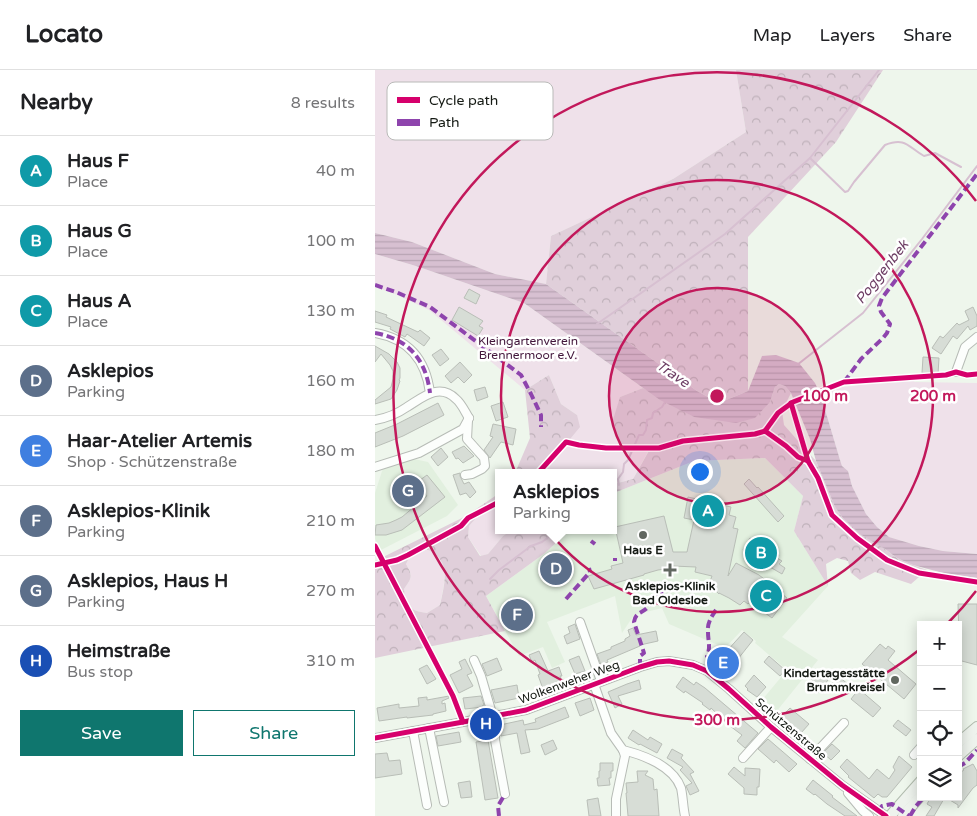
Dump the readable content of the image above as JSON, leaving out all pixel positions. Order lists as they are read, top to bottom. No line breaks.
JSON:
{"streets":{"street":["Wolkenweher Weg","Schützenstraße"]},"crossings":[["Wolkenweher Weg","Schützenstraße"]],"water":["Poggenbek","Trave"],"parks":["Kleingartenverein Brennermoor e.V."],"places":{"other":["Haus E","Kindertagesstätte Brummkreisel"],"health":["Asklepios-Klinik Bad Oldesloe"]},"legend":["Cycle path","Path"],"page":{"header":"Locato","nav":["Map","Layers","Share"],"heading":["Nearby","8 results"],"list":[{"mark":"A","name":"Haus F","note":"Place","value":"40 m"},{"mark":"B","name":"Haus G","note":"Place","value":"100 m"},{"mark":"C","name":"Haus A","note":"Place","value":"130 m"},{"mark":"D","name":"Asklepios","note":"Parking","value":"160 m"},{"mark":"E","name":"Haar-Atelier Artemis","note":"Shop · Schützenstraße","value":"180 m"},{"mark":"F","name":"Asklepios-Klinik","note":"Parking","value":"210 m"},{"mark":"G","name":"Asklepios, Haus H","note":"Parking","value":"270 m"},{"mark":"H","name":"Heimstraße","note":"Bus stop","value":"310 m"}],"popup":["Asklepios","Parking"],"pins":["G","A","B","D","C","F","E","H"],"map_buttons":["+","−"],"buttons":["Save","Share"]},"rings":["100 m","200 m","300 m"]}
